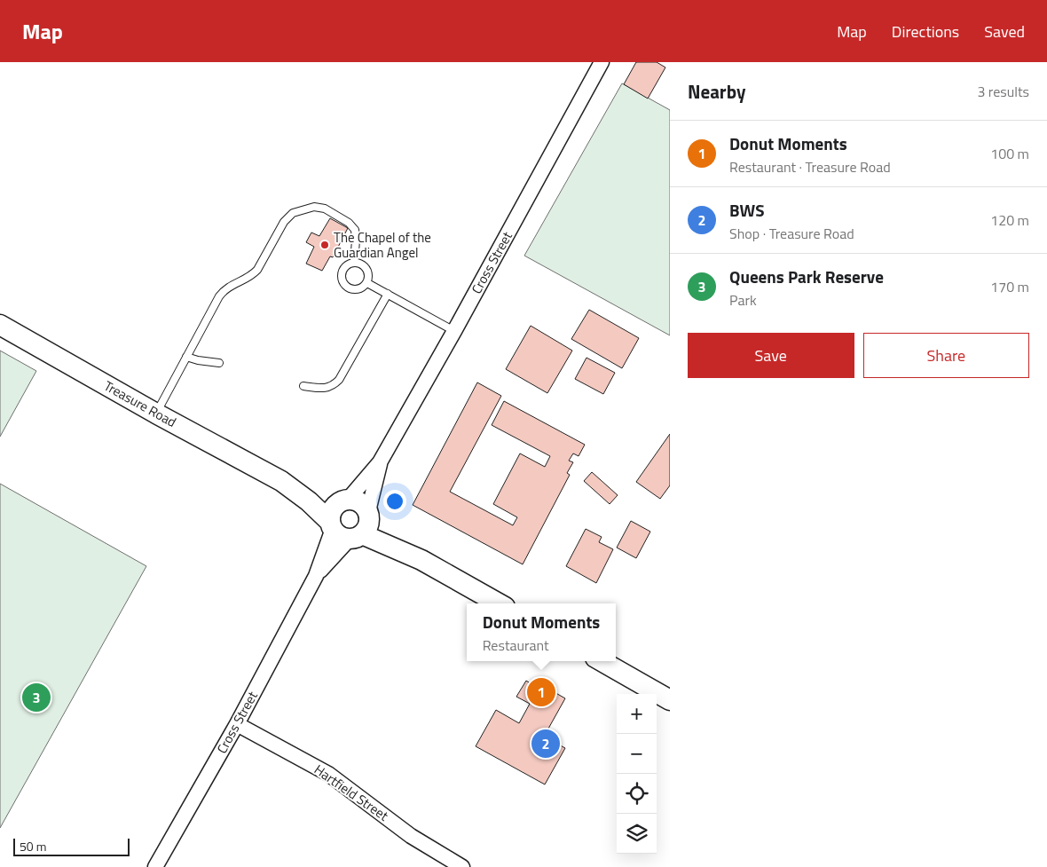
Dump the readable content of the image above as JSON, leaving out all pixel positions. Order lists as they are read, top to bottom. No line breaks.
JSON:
{"streets":{"street":["Cross Street","Treasure Road","Hartfield Street"]},"crossings":[["Cross Street","Treasure Road"],["Cross Street","Hartfield Street"]],"places":["The Chapel of the Guardian Angel"],"scale_bar":"50 m","page":{"header":"Map","nav":["Map","Directions","Saved"],"heading":["Nearby","3 results"],"list":[{"mark":"1","name":"Donut Moments","note":"Restaurant · Treasure Road","value":"100 m"},{"mark":"2","name":"BWS","note":"Shop · Treasure Road","value":"120 m"},{"mark":"3","name":"Queens Park Reserve","note":"Park","value":"170 m"}],"buttons":["Save","Share"],"popup":["Donut Moments","Restaurant"],"pins":["1","3","2"],"map_buttons":["+","−"],"scale":"50 m"}}
